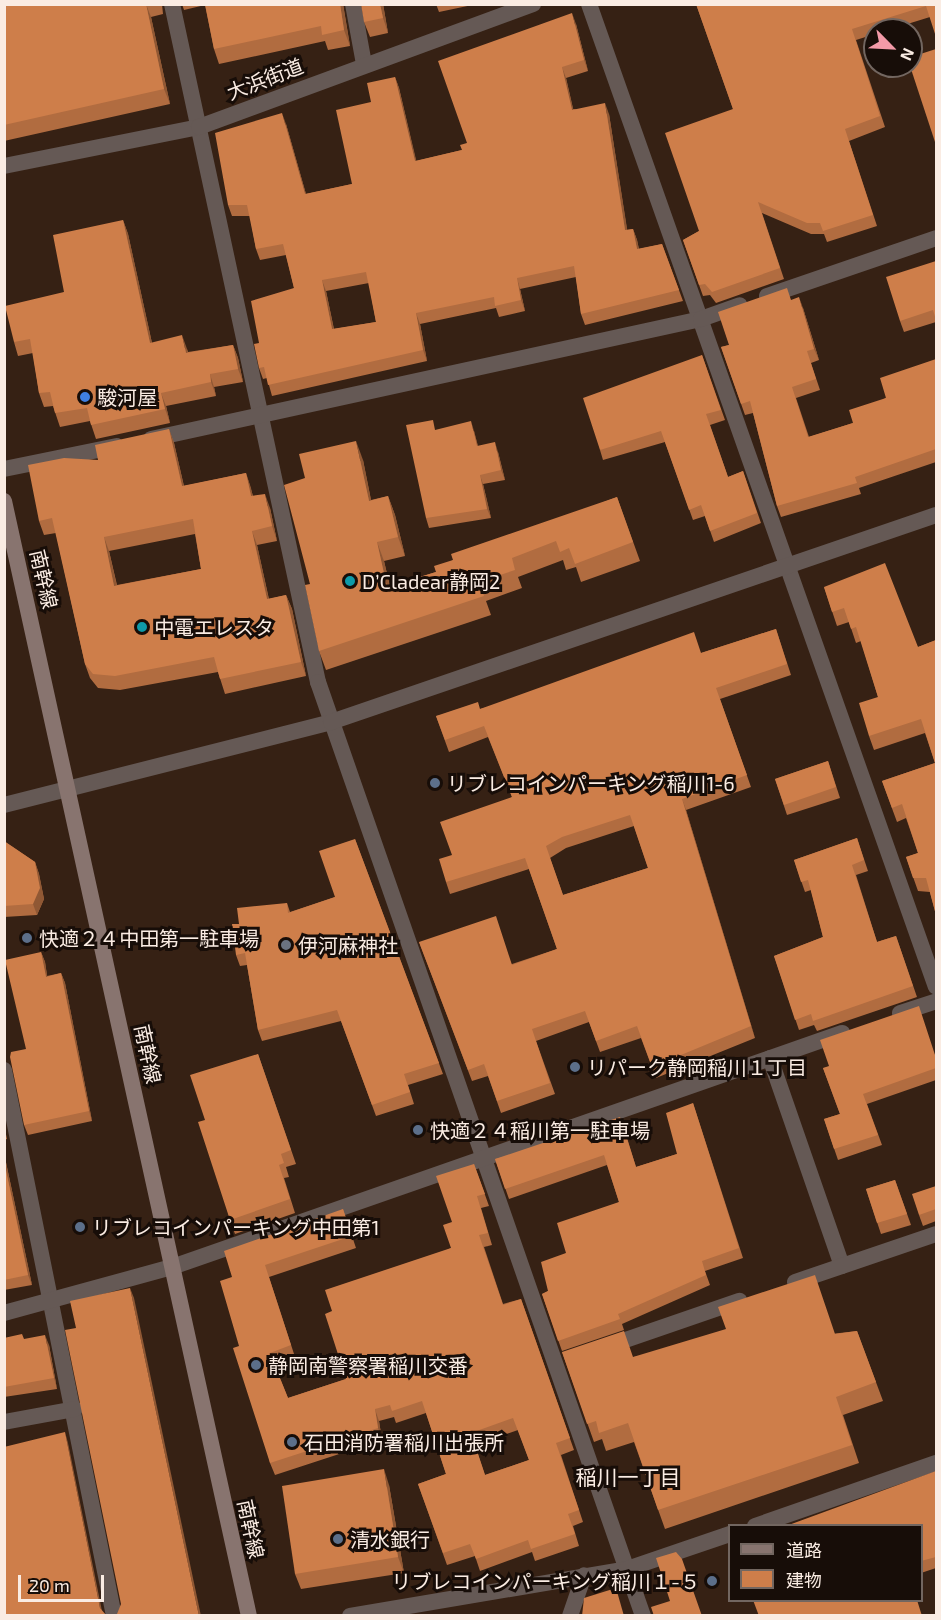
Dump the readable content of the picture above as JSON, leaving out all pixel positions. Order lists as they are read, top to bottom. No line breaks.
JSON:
{"streets":{"main road":["南幹線"],"street":["大浜街道"]},"districts":["稲川一丁目"],"places":["駿河屋","D’Cladear静岡2","中電エレスタ","リブレコインパーキング稲川1-6","快適２４中田第一駐車場","伊河麻神社","リパーク静岡稲川１丁目","快適２４稲川第一駐車場","リブレコインパーキング中田第1","静岡南警察署稲川交番","石田消防署稲川出張所","清水銀行","リブレコインパーキング稲川１-５"],"legend":["道路","建物"],"scale_bar":"20 m","north":"bottom right"}
